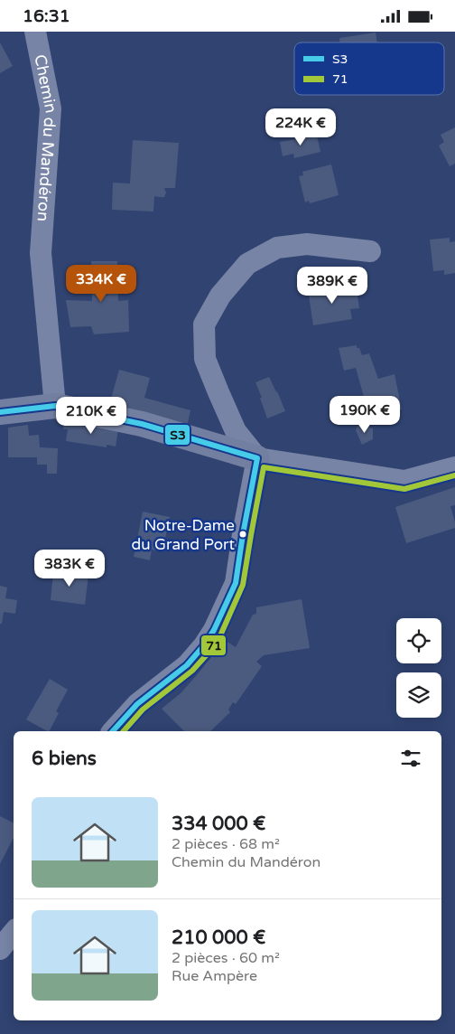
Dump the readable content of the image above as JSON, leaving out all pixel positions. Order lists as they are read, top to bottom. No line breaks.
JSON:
{"streets":{"street":["Chemin du Mandéron"]},"places":["Notre-Dame du Grand Port"],"lines":["transit line S3","transit line 71"],"legend":["S3","71"],"page":{"status":"16:31","price":["224K €","334K €","389K €","190K €","210K €","383K €"],"heading":"6 biens","list":[{"name":"334 000 €","note":"2 pièces · 68 m² · Chemin du Mandéron"},{"name":"210 000 €","note":"2 pièces · 60 m² · Rue Ampère"}]}}
